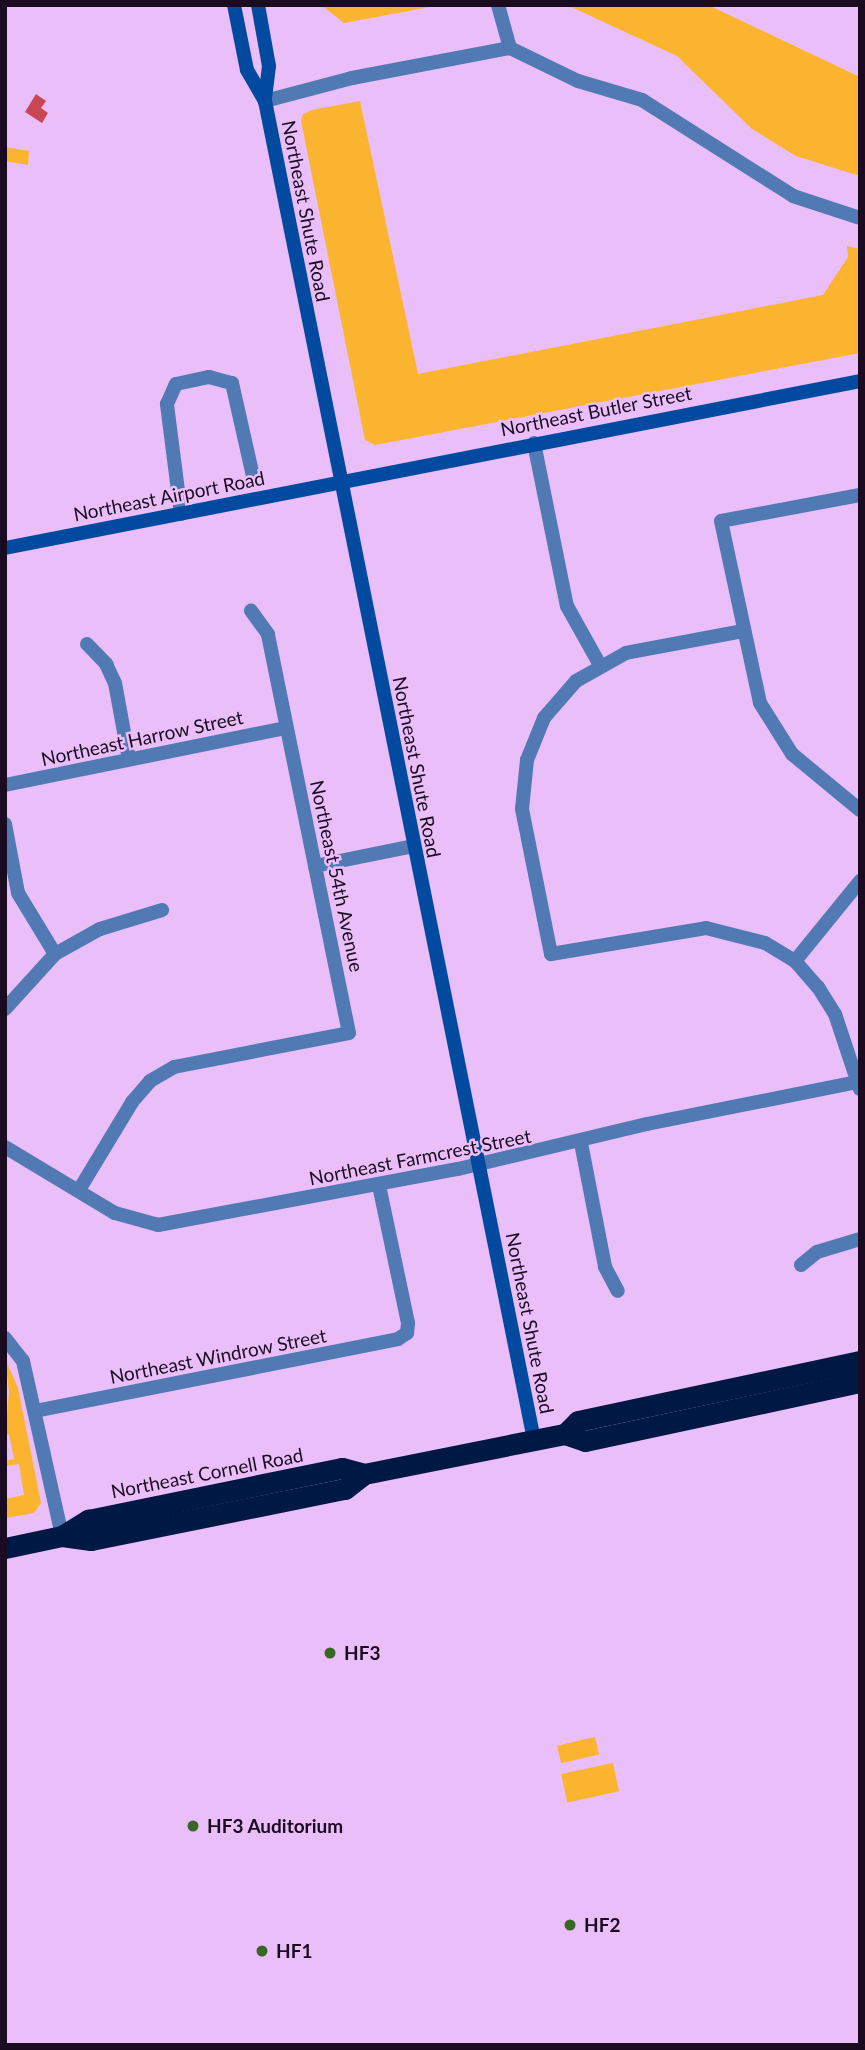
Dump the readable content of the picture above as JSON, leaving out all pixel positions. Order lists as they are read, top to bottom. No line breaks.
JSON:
{"streets":{"main road":["Northeast Shute Road","Northeast Butler Street","Northeast Airport Road"],"street":["Northeast Harrow Street","Northeast 54th Avenue","Northeast Farmcrest Street","Northeast Windrow Street"]},"crossings":[["Northeast Shute Road","Northeast Butler Street"],["Northeast Shute Road","Northeast Airport Road"],["Northeast Shute Road","Northeast Farmcrest Street"],["Northeast Butler Street","Northeast Airport Road"],["Northeast Harrow Street","Northeast 54th Avenue"],["Northeast 54th Avenue","Northeast Farmcrest Street"],["Northeast Farmcrest Street","Northeast Windrow Street"]],"places":["HF3","HF3 Auditorium","HF2","HF1"]}
